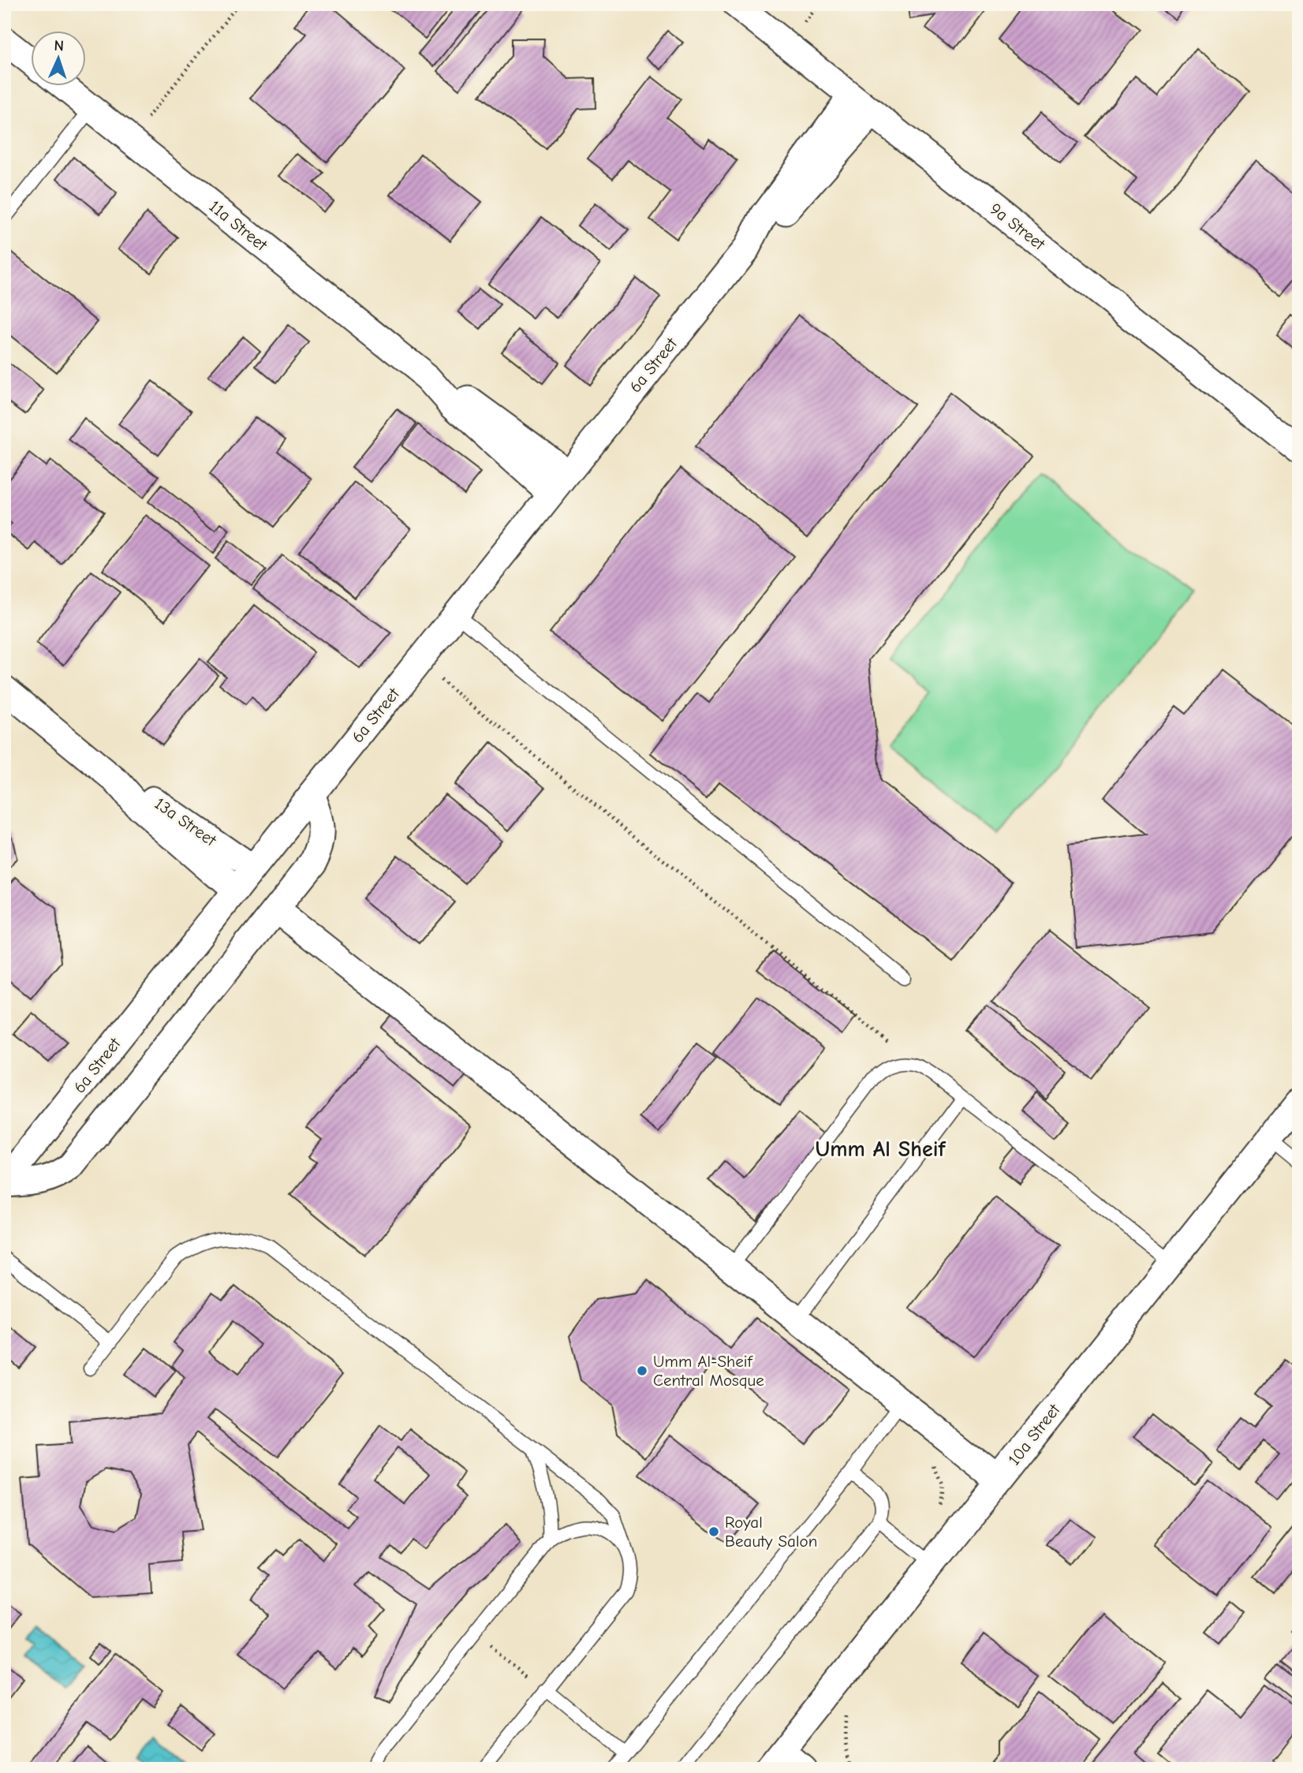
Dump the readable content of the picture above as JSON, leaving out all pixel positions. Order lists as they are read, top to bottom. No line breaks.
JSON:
{"streets":{"street":["11a Street","9a Street","6a Street","13a Street","10a Street"]},"crossings":[["11a Street","6a Street"],["9a Street","6a Street"],["6a Street","13a Street"]],"districts":["Umm Al Sheif"],"places":["Umm Al-Sheif Central Mosque","Royal Beauty Salon"],"north":"top"}
